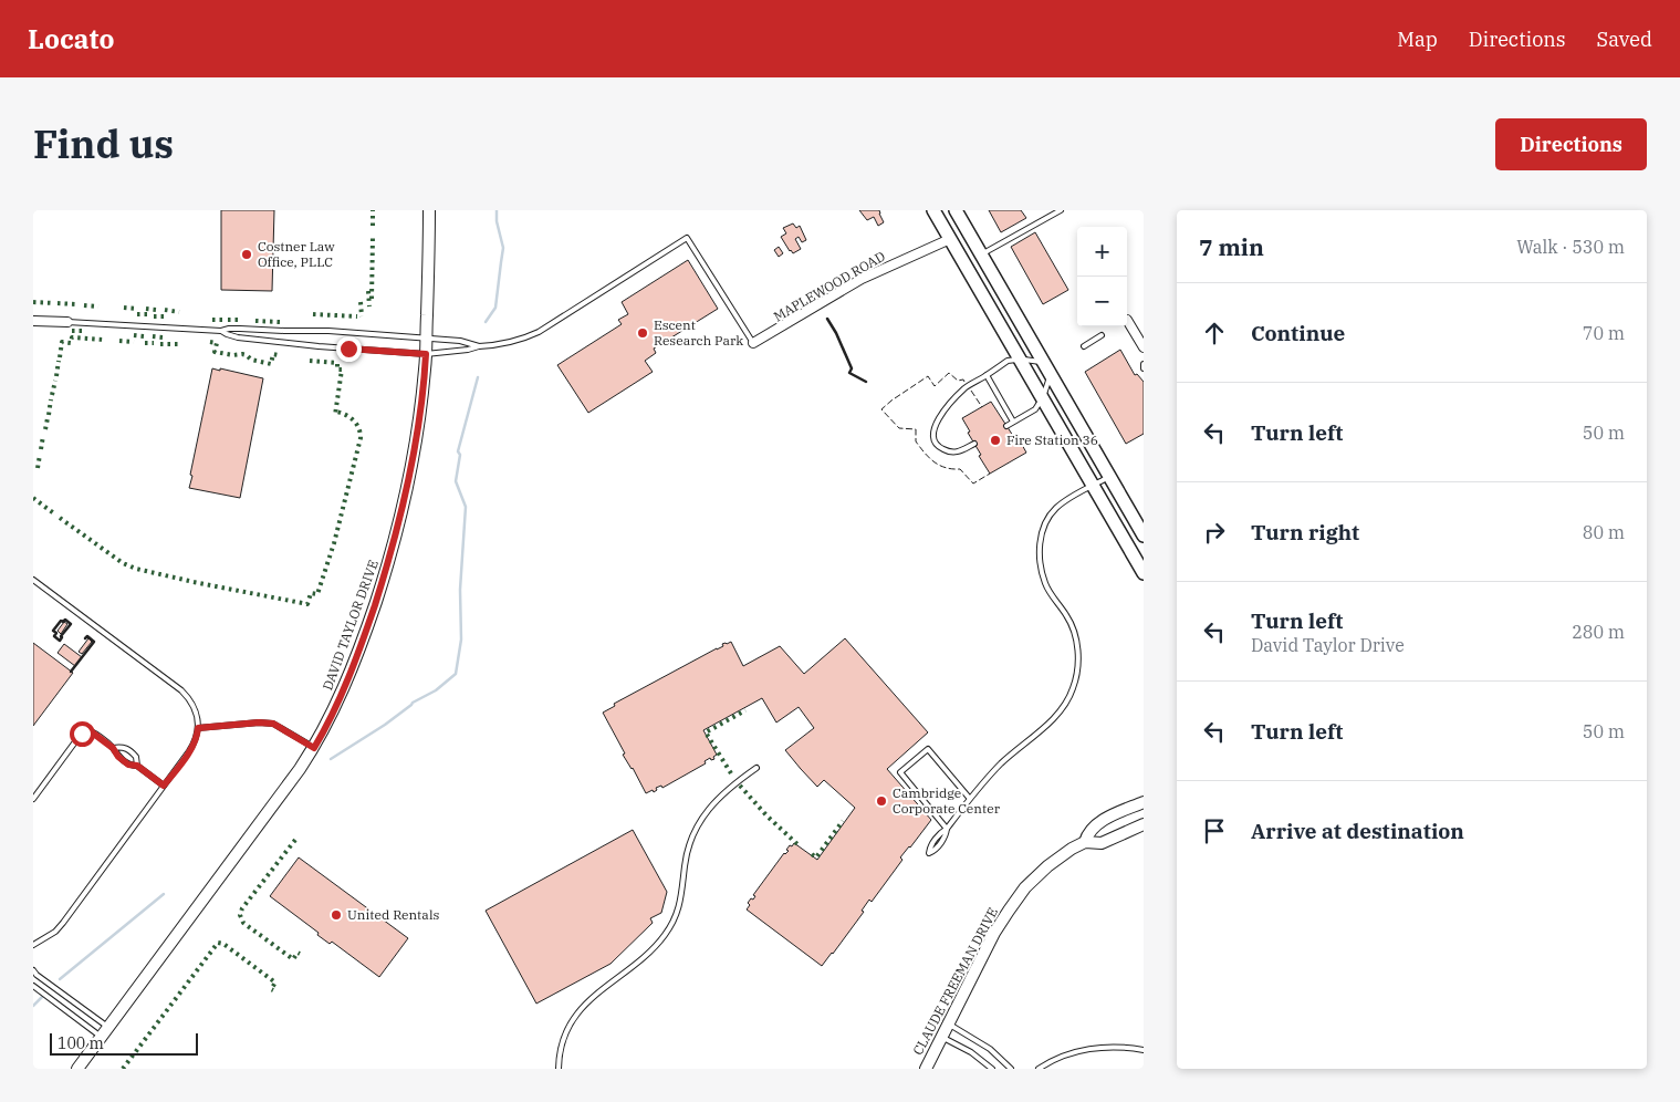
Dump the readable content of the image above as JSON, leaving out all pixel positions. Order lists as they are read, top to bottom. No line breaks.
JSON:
{"streets":{"street":["MAPLEWOOD ROAD","DAVID TAYLOR DRIVE","CLAUDE FREEMAN DRIVE"]},"places":["Costner Law Office, PLLC","Escent Research Park","Fire Station 36","Cambridge Corporate Center","United Rentals"],"scale_bar":"100 m","page":{"header":"Locato","nav":["Map","Directions","Saved"],"title":"Find us","buttons":"Directions","heading":["7 min","Walk · 530 m"],"map_buttons":["+","−"],"list":[["Continue","70 m"],["Turn left","50 m"],["Turn right","80 m"],["Turn left","David Taylor Drive","280 m"],["Turn left","50 m"],"Arrive at destination"],"scale":"100 m"}}
